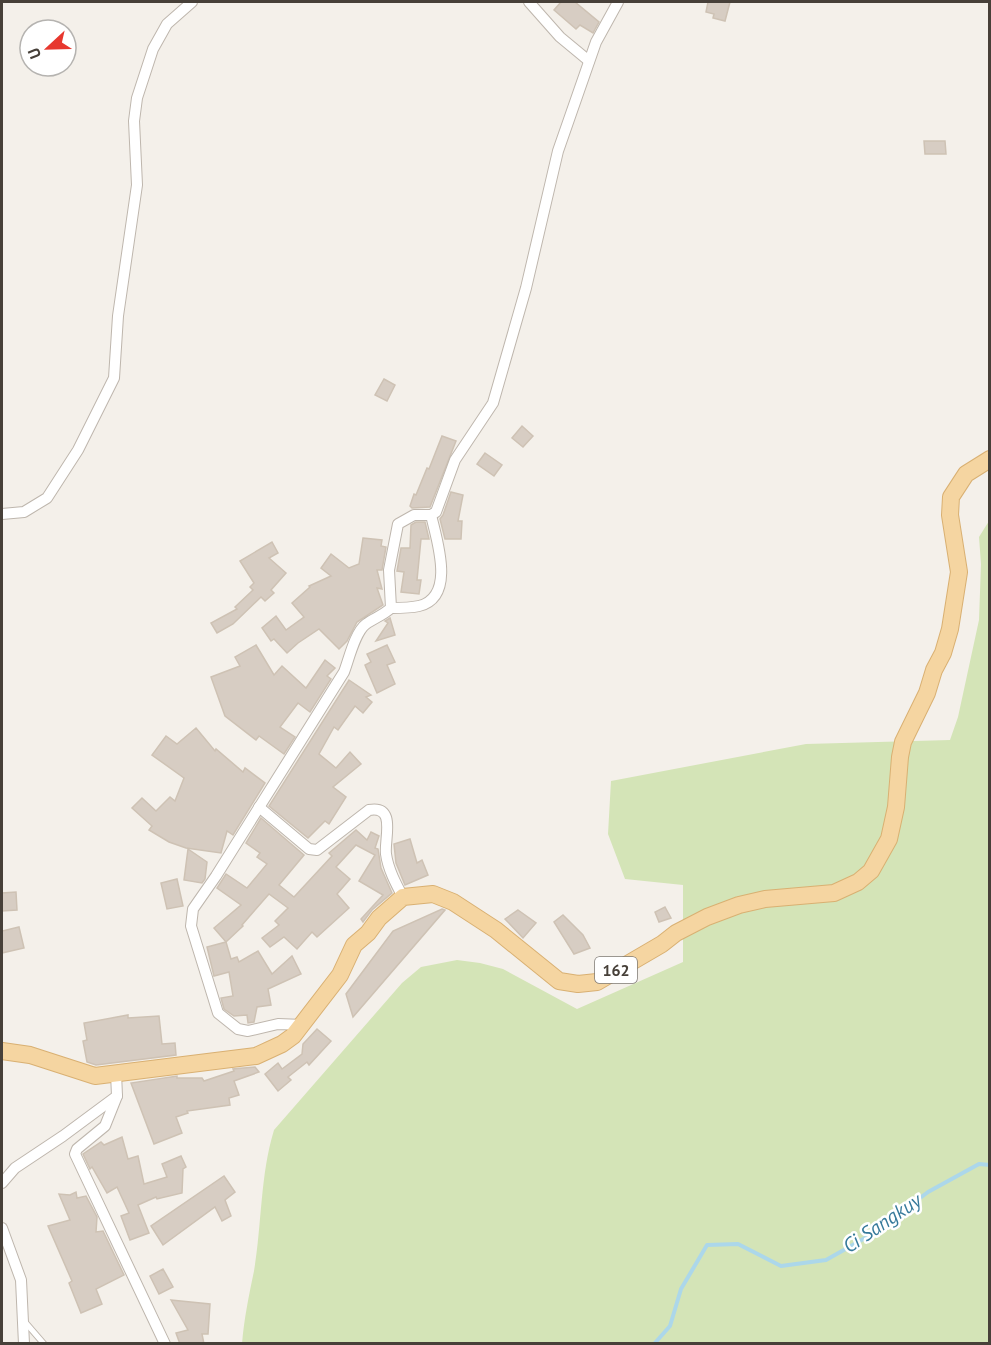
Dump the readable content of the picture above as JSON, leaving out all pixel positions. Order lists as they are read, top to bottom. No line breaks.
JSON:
{"streets":{"main road":["162"]},"water":["Ci Sangkuy"],"north":"left"}
